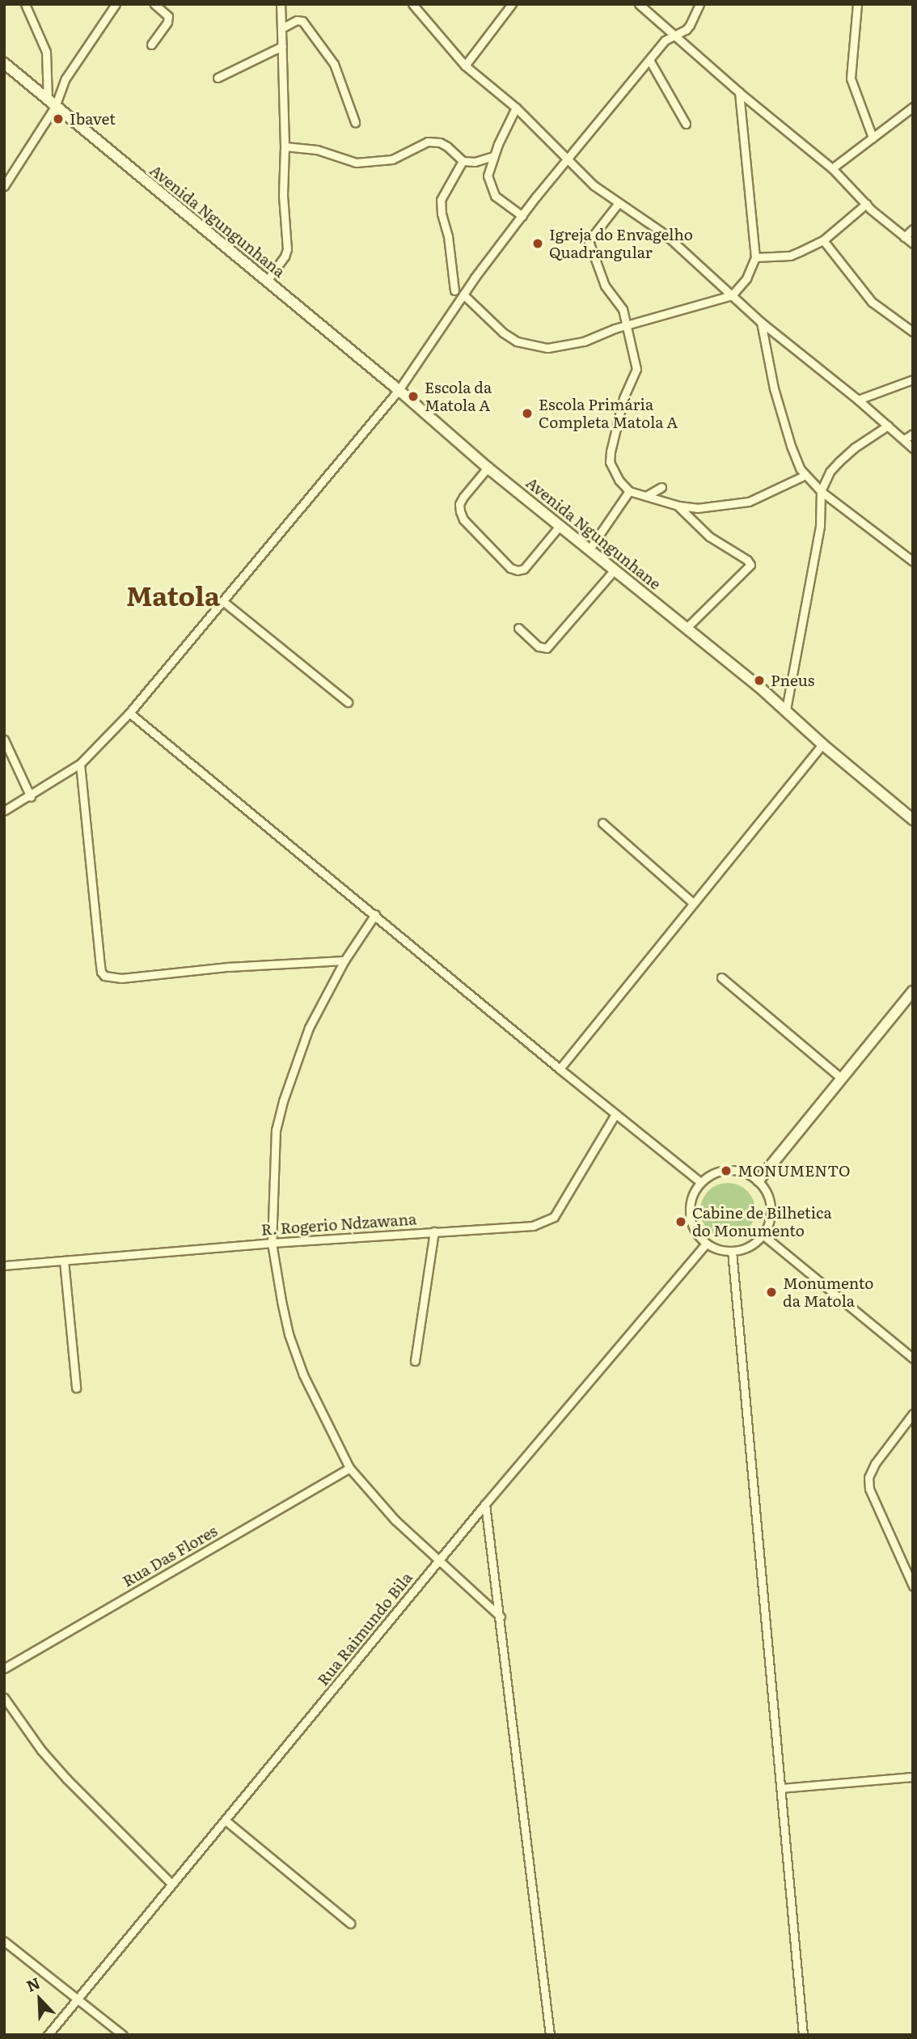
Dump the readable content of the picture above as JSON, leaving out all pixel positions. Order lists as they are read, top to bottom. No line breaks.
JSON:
{"streets":{"street":["Avenida Ngungunhana","Avenida Ngungunhane","R. Rogerio Ndzawana","Rua Das Flores","Rua Raimundo Bila"]},"crossings":[["Avenida Ngungunhana","Avenida Ngungunhane"]],"districts":["Matola"],"places":["Ibavet","Igreja do Envagelho Quadrangular","Escola da Matola A","Escola Primária Completa Matola A","Pneus","MONUMENTO","Cabine de Bilhetica do Monumento","Monumento da Matola"],"north":"top left"}
